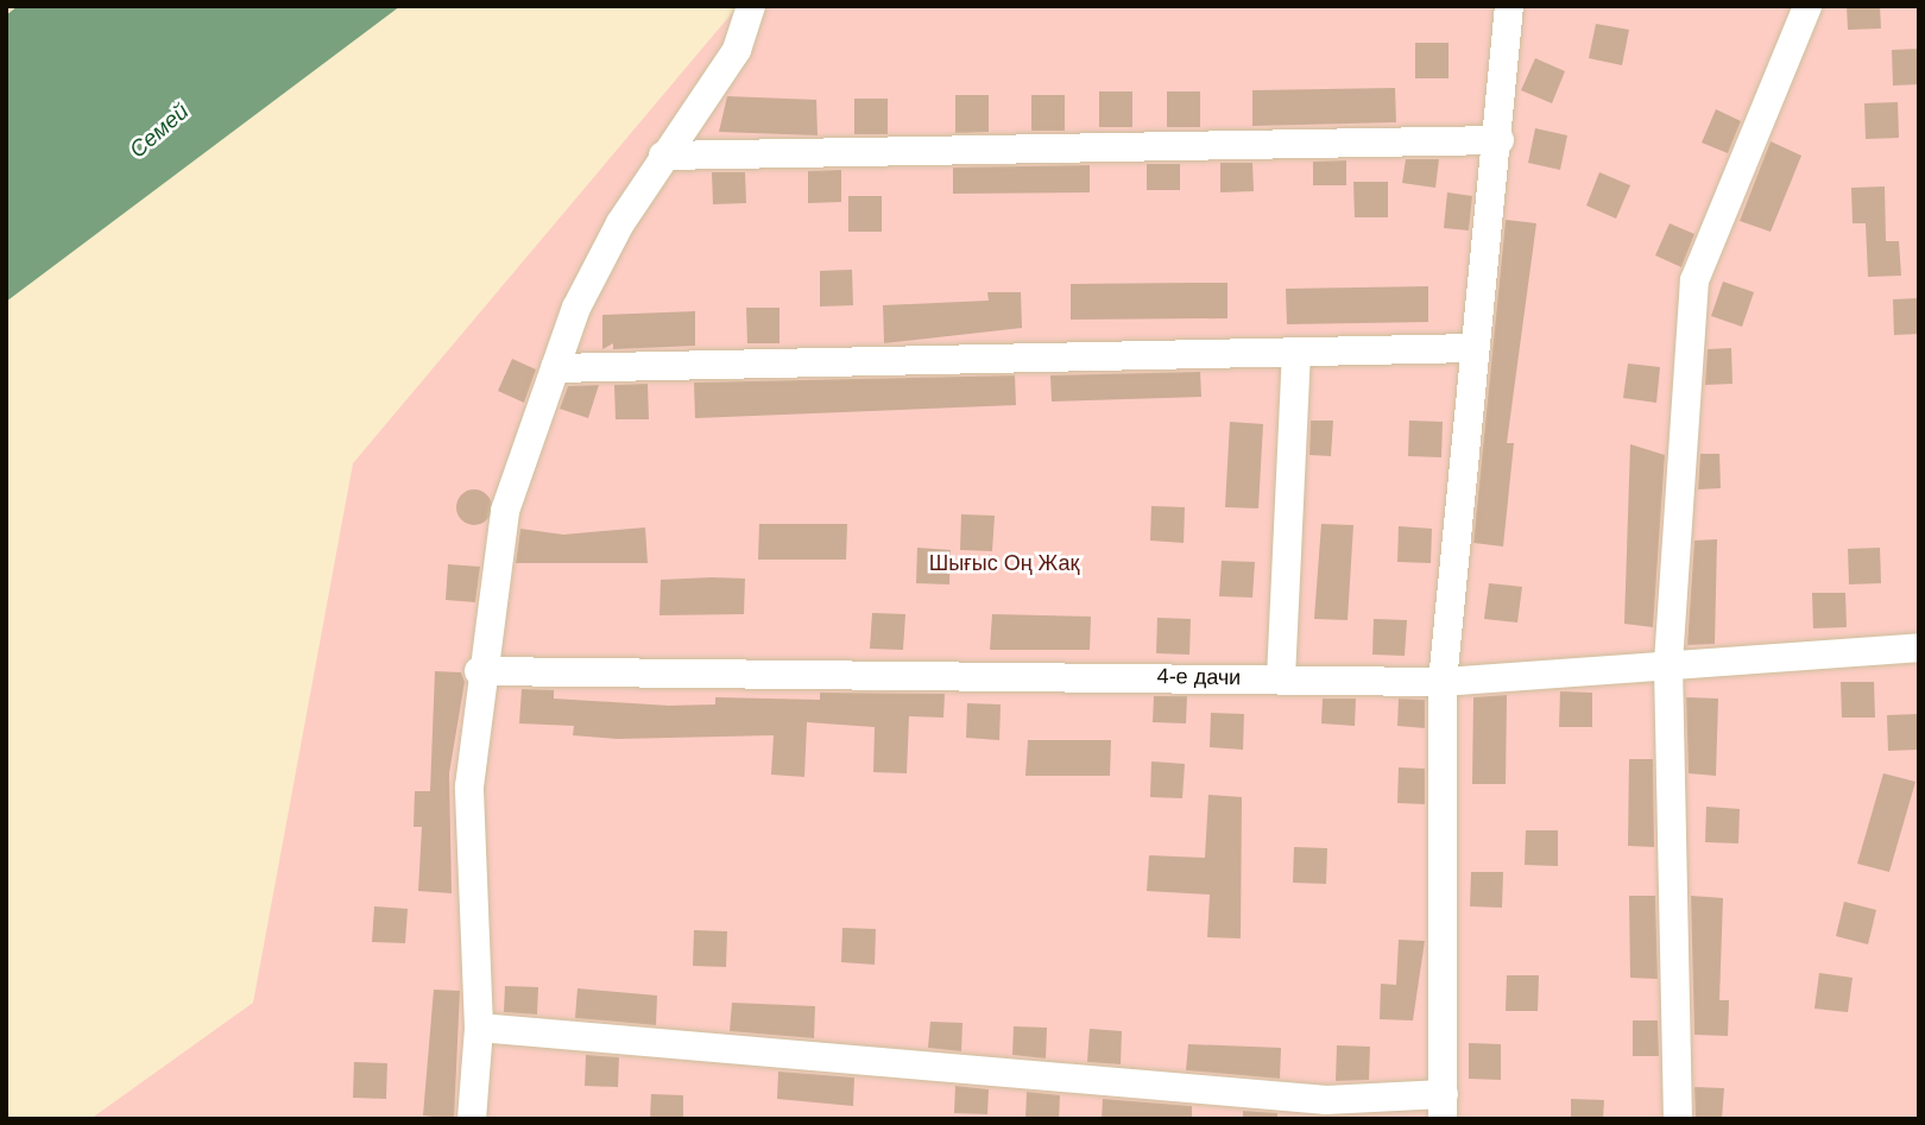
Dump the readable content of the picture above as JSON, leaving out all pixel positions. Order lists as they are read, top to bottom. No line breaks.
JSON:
{"streets":{"lane":["4-е дачи"]},"water":["Семей"],"parks":["Шығыс Оң Жақ"]}
